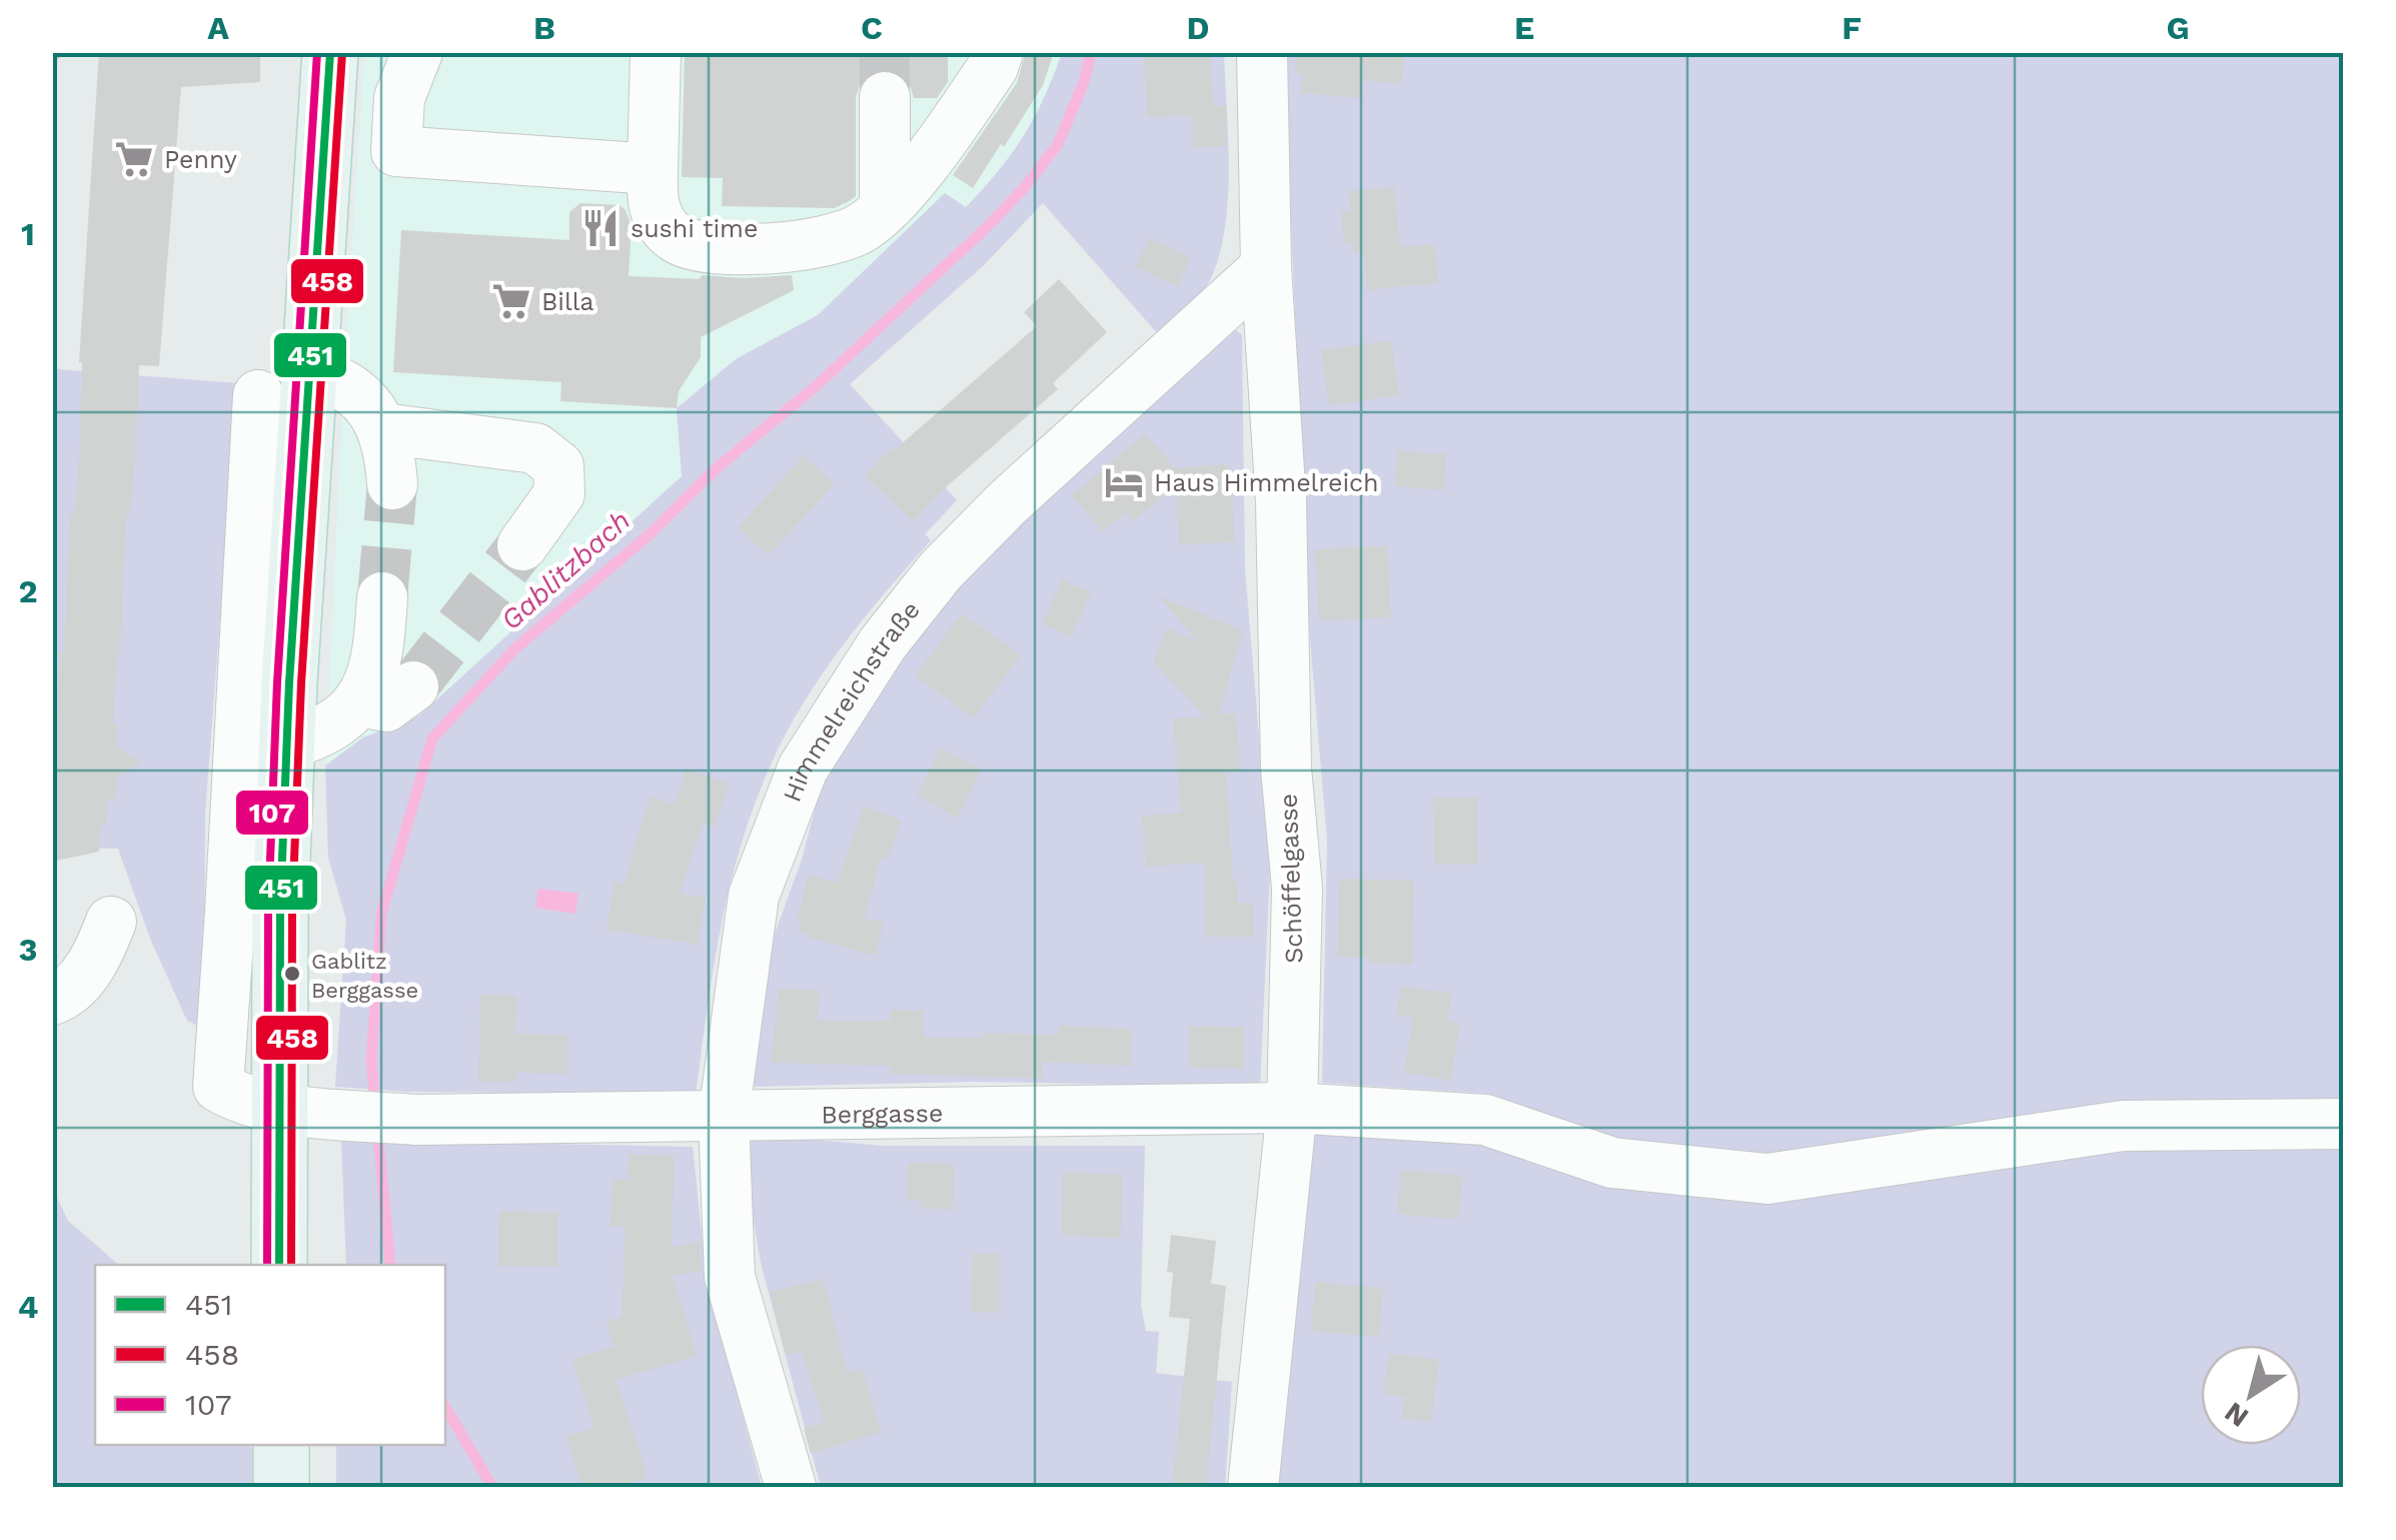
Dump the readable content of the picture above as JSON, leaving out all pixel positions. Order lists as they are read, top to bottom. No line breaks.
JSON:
{"streets":{"street":["Himmelreichstraße","Schöffelgasse","Berggasse"]},"crossings":[["Himmelreichstraße","Schöffelgasse"],["Himmelreichstraße","Berggasse"],["Schöffelgasse","Berggasse"]],"water":["Gablitzbach"],"places":{"supermarket":["Penny","Billa"],"restaurant":["sushi time"],"hotel":["Haus Himmelreich"],"other":["Gablitz Berggasse"]},"lines":["transit line 451","transit line 107","transit line 458"],"legend":["451","458","107"],"north":"bottom left","grid":{"columns":["A","B","C","D","E","F","G"],"rows":["1","2","3","4"]}}
